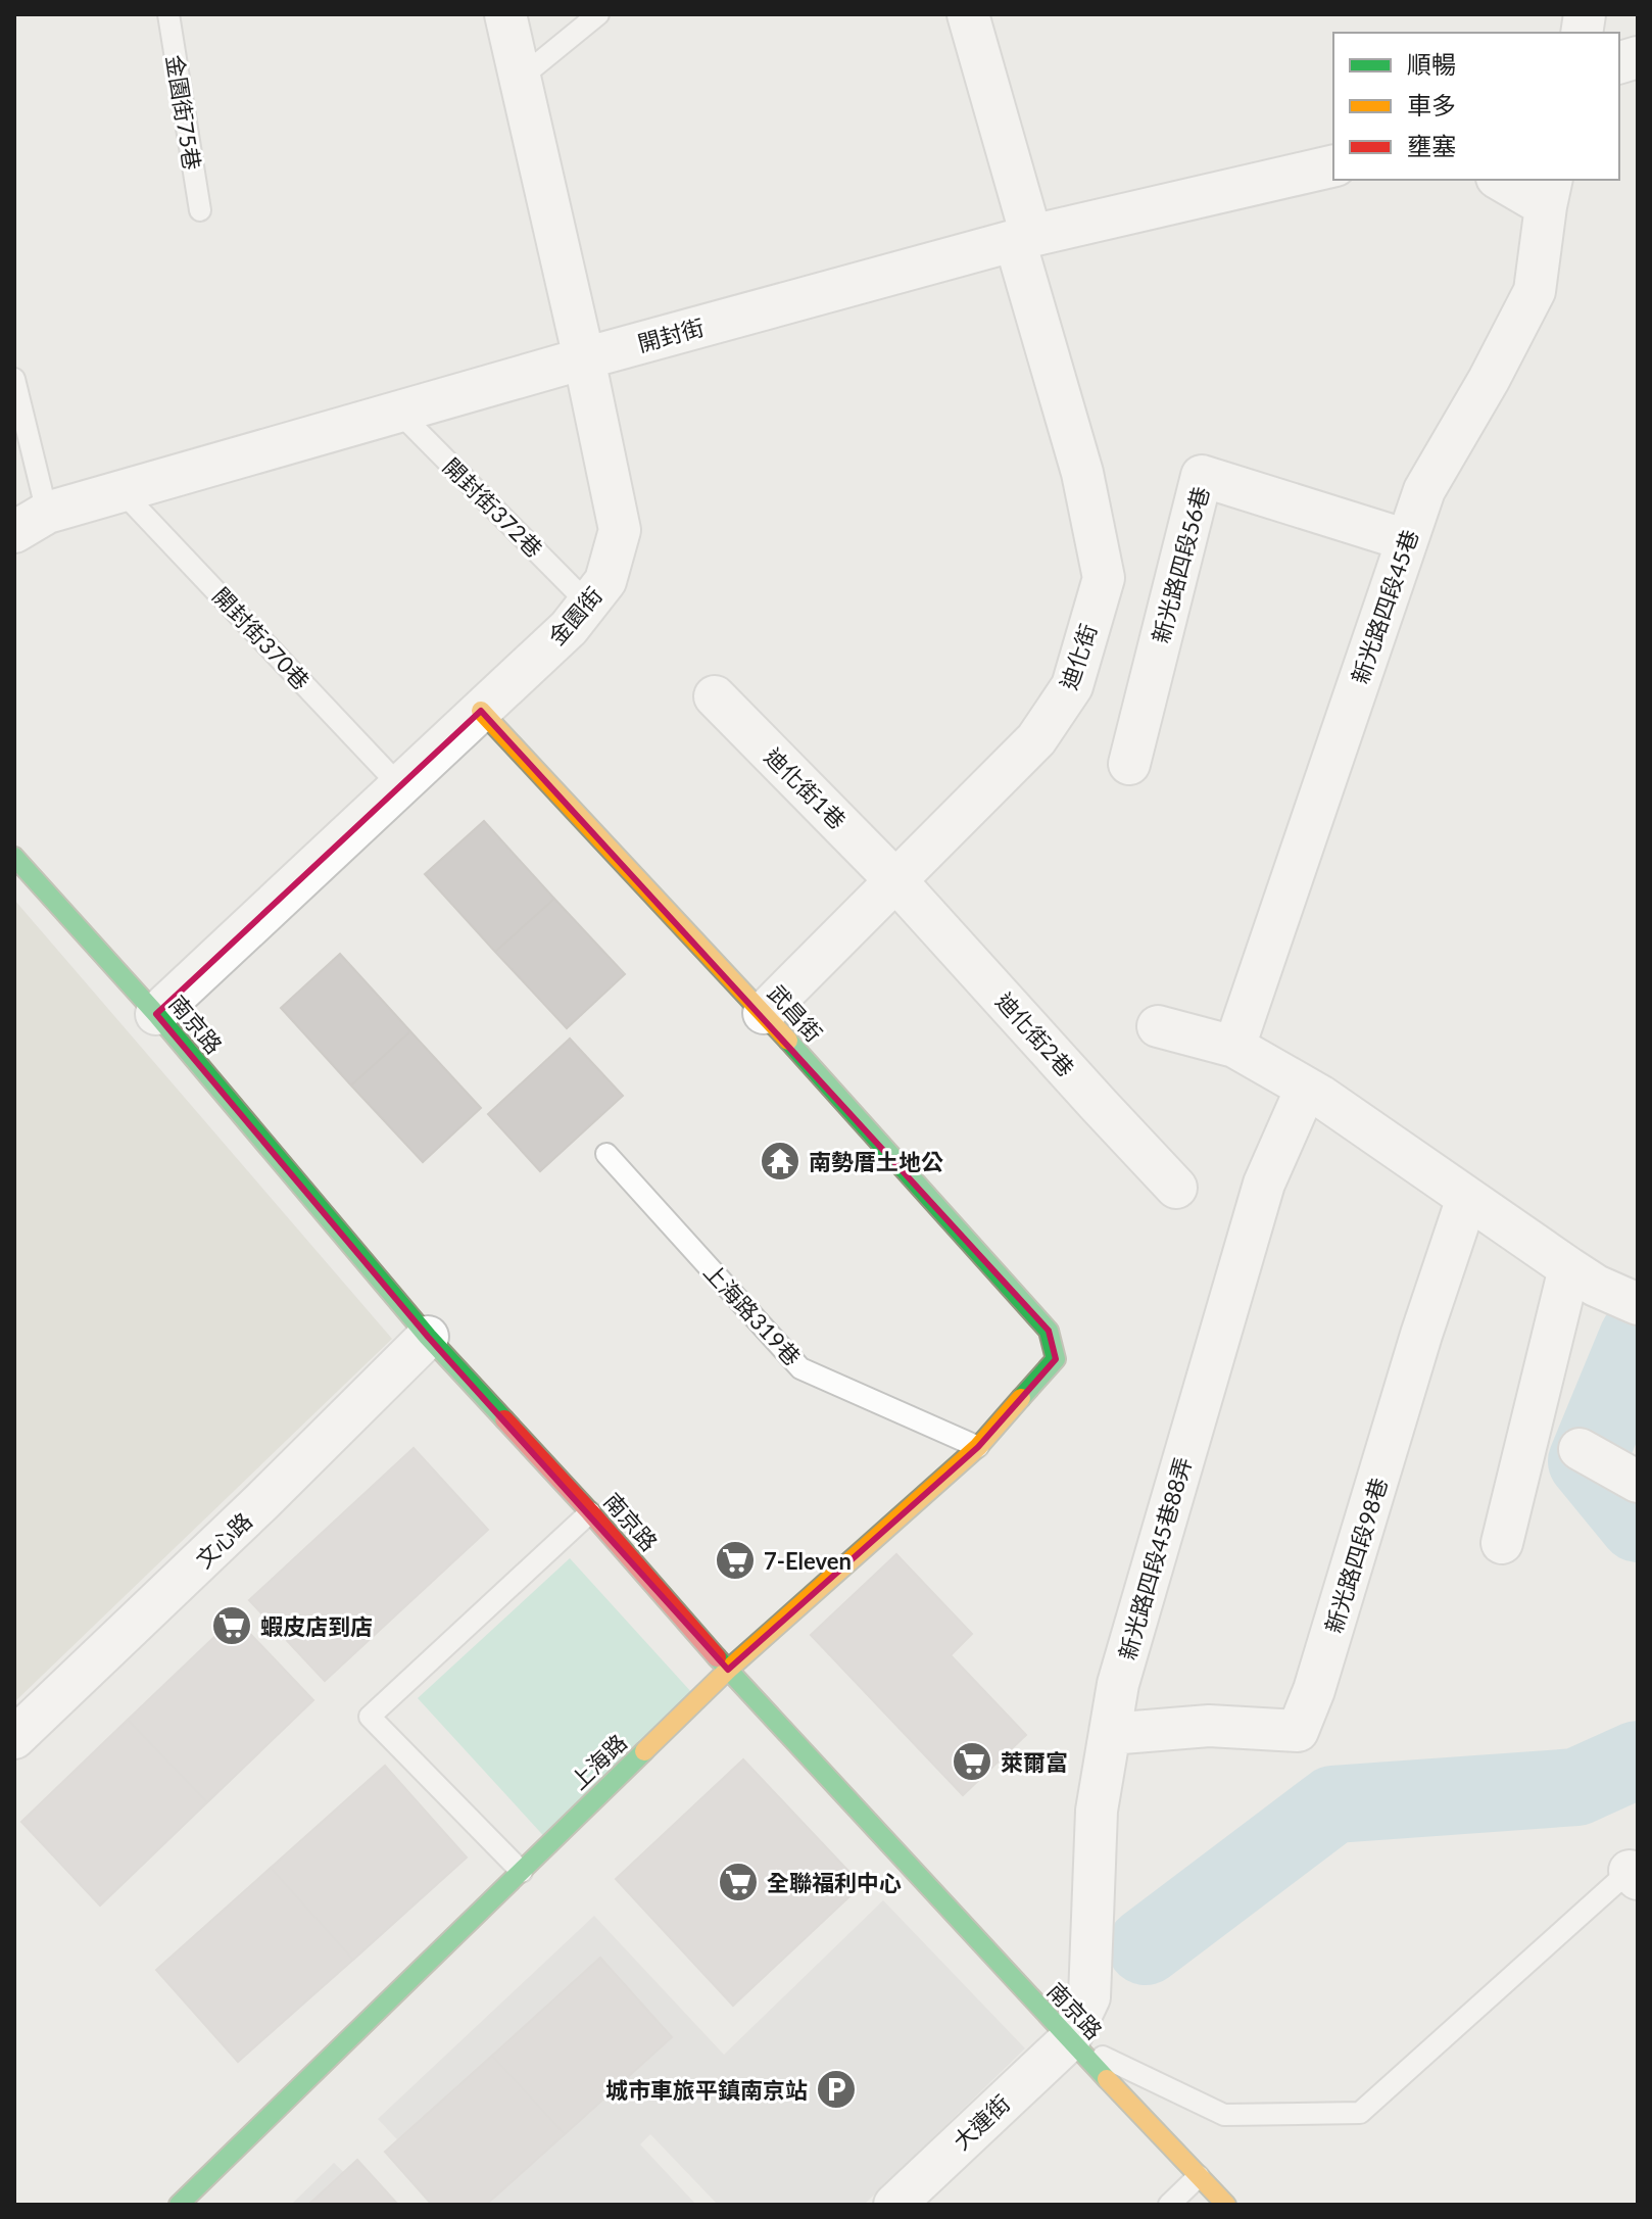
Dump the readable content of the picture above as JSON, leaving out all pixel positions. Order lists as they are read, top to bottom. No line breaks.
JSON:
{"streets":{"street":["開封街","新光路四段56巷","新光路四段45巷","金園街","迪化街","迪化街1巷","武昌街","南京路","迪化街2巷","文心路","新光路四段98巷","新光路四段45巷88弄","上海路","大連街"],"lane":["金園街75巷","開封街372巷","開封街370巷","上海路319巷"]},"crossings":[["開封街","開封街372巷"],["開封街","金園街"],["開封街","開封街370巷"],["開封街","迪化街"],["開封街372巷","金園街"],["新光路四段56巷","新光路四段45巷"],["金園街","開封街370巷"],["金園街","武昌街"],["金園街","南京路"],["迪化街","迪化街1巷"],["迪化街","武昌街"],["迪化街","迪化街2巷"],["迪化街1巷","迪化街2巷"],["武昌街","上海路"],["南京路","文心路"],["南京路","新光路四段45巷88弄"],["南京路","上海路"],["南京路","大連街"],["上海路319巷","上海路"],["新光路四段98巷","新光路四段45巷88弄"],["新光路四段45巷88弄","大連街"]],"places":{"temple":["南勢厝土地公"],"supermarket":["7-Eleven","蝦皮店到店","萊爾富","全聯福利中心"],"parking":["城市車旅平鎮南京站"]},"legend":["順暢","車多","壅塞"]}
